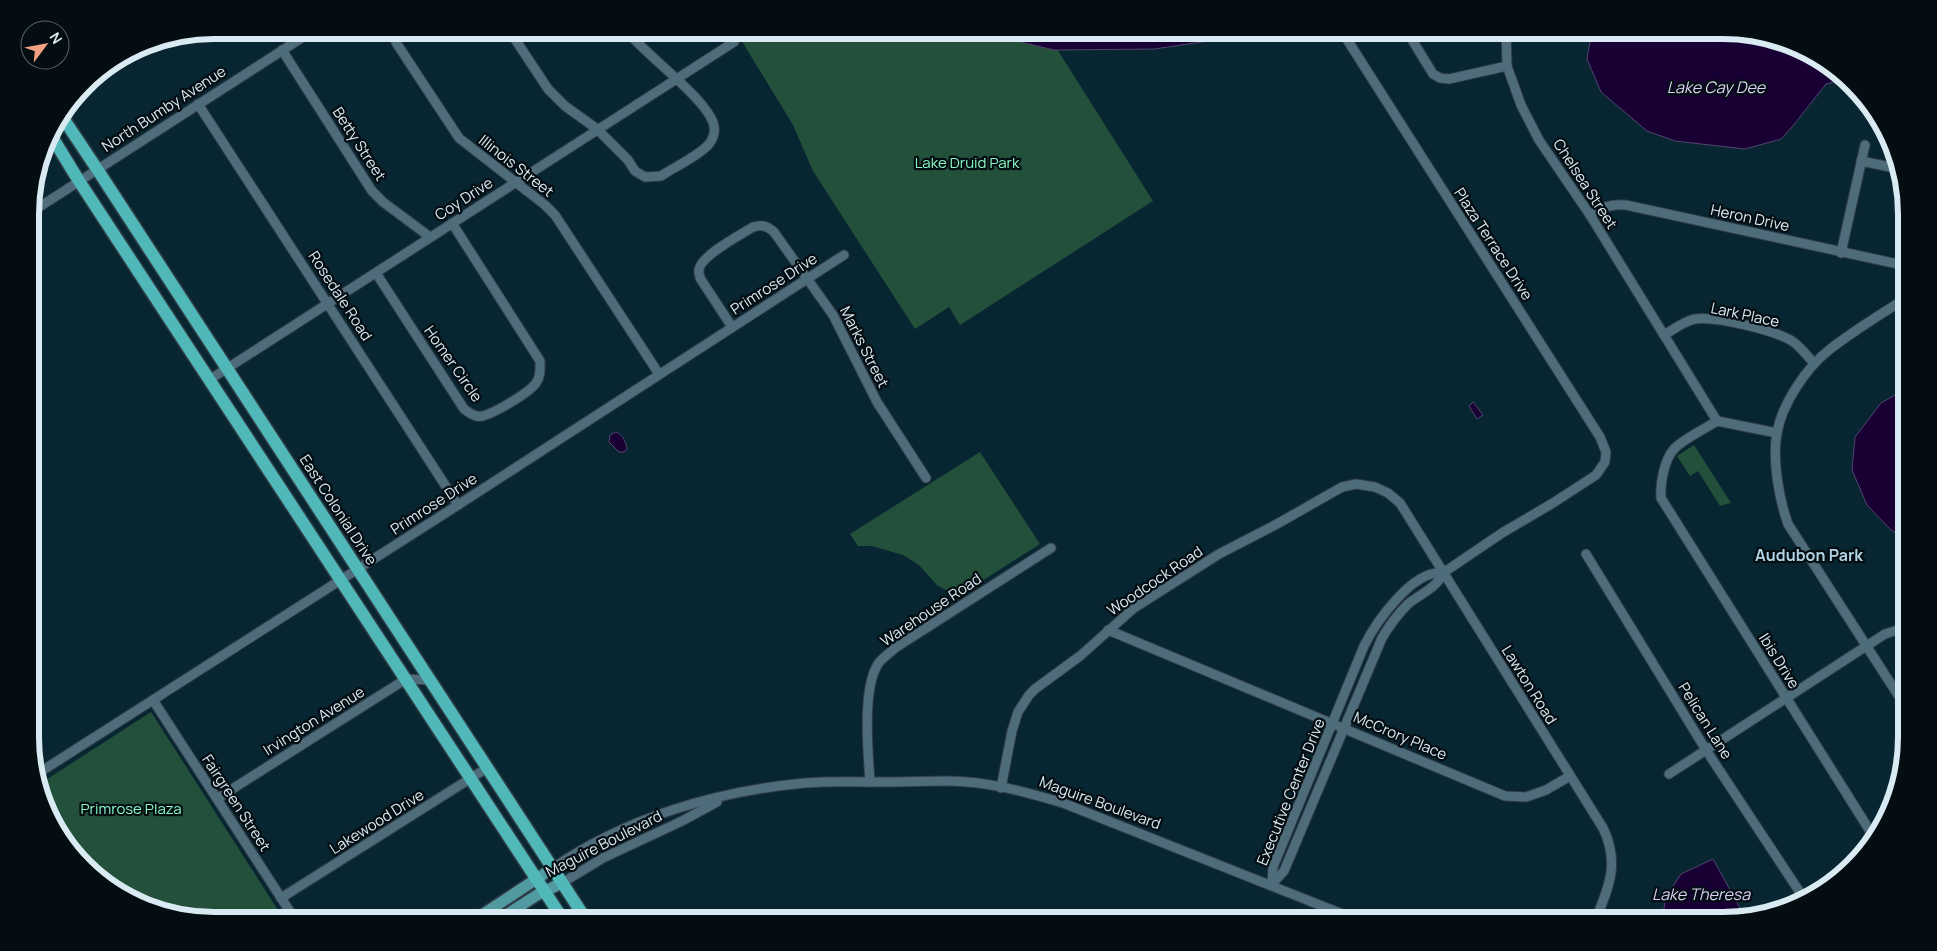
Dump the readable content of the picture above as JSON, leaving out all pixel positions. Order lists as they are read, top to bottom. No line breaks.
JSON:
{"streets":{"highway":["East Colonial Drive"],"main road":["Maguire Boulevard"],"street":["North Bumby Avenue","Betty Street","Illinois Street","Chelsea Street","Coy Drive","Heron Drive","Plaza Terrace Drive","Primrose Drive","Rosedale Road","Lark Place","Marks Street","Homer Circle","Woodcock Road","Warehouse Road","Ibis Drive","Lawton Road","Irvington Avenue","Pelican Lane","McCrory Place","Executive Center Drive","Fairgreen Street","Lakewood Drive"]},"crossings":[["North Bumby Avenue","Betty Street"],["North Bumby Avenue","Rosedale Road"],["North Bumby Avenue","East Colonial Drive"],["Betty Street","Coy Drive"],["Illinois Street","Coy Drive"],["Illinois Street","Primrose Drive"],["Chelsea Street","Heron Drive"],["Chelsea Street","Lark Place"],["Chelsea Street","Ibis Drive"],["Coy Drive","Rosedale Road"],["Coy Drive","Homer Circle"],["Coy Drive","East Colonial Drive"],["Plaza Terrace Drive","Executive Center Drive"],["Primrose Drive","Rosedale Road"],["Primrose Drive","Marks Street"],["Primrose Drive","East Colonial Drive"],["Primrose Drive","Fairgreen Street"],["East Colonial Drive","Maguire Boulevard"],["East Colonial Drive","Lakewood Drive"],["Woodcock Road","Lawton Road"],["Woodcock Road","McCrory Place"],["Woodcock Road","Maguire Boulevard"],["Warehouse Road","Maguire Boulevard"],["Lawton Road","McCrory Place"],["Lawton Road","Executive Center Drive"],["Irvington Avenue","Fairgreen Street"],["McCrory Place","Executive Center Drive"],["Executive Center Drive","Maguire Boulevard"],["Fairgreen Street","Lakewood Drive"]],"districts":["Audubon Park"],"water":["Lake Cay Dee","Lake Theresa"],"parks":["Lake Druid Park","Primrose Plaza"],"north":"top right"}
